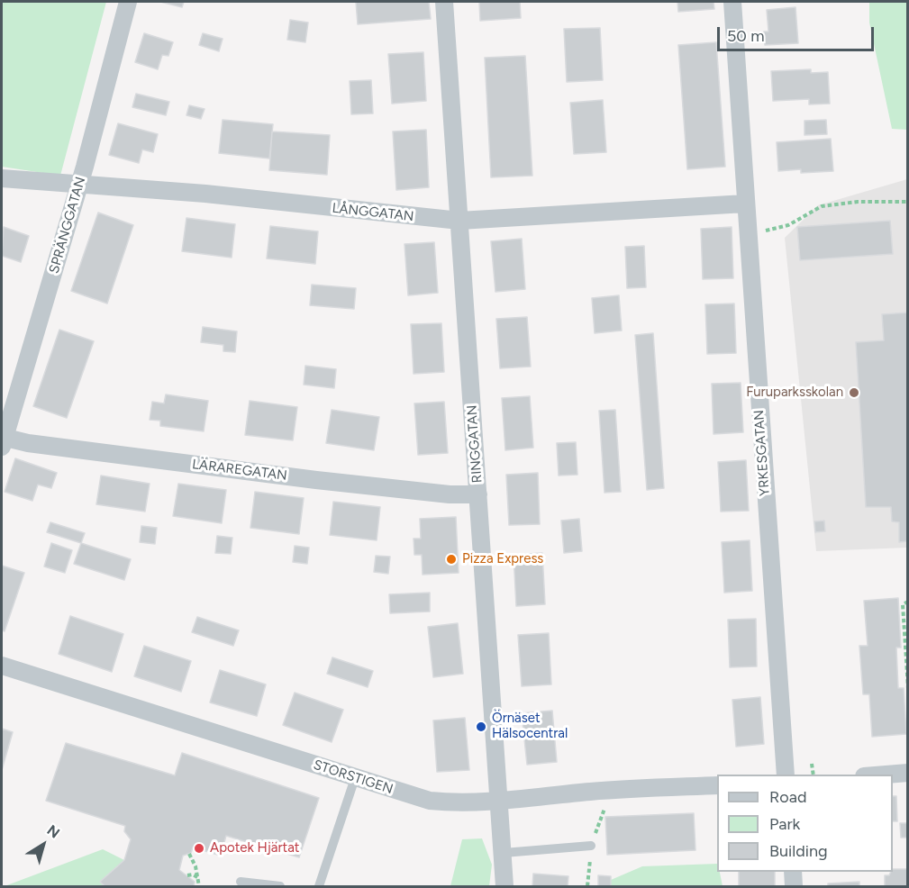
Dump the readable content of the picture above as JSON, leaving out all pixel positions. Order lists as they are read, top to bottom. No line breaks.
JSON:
{"streets":{"street":["LÅNGGATAN","SPRÄNGGATAN","RINGGATAN","YRKESGATAN","LÄRAREGATAN","STORSTIGEN"]},"crossings":[["LÅNGGATAN","SPRÄNGGATAN"],["LÅNGGATAN","RINGGATAN"],["LÅNGGATAN","YRKESGATAN"],["SPRÄNGGATAN","LÄRAREGATAN"],["RINGGATAN","LÄRAREGATAN"],["RINGGATAN","STORSTIGEN"]],"places":["Furuparksskolan","Pizza Express","Örnäset Hälsocentral","Apotek Hjärtat"],"legend":["Road","Park","Building"],"scale_bar":"50 m","north":"top right"}
